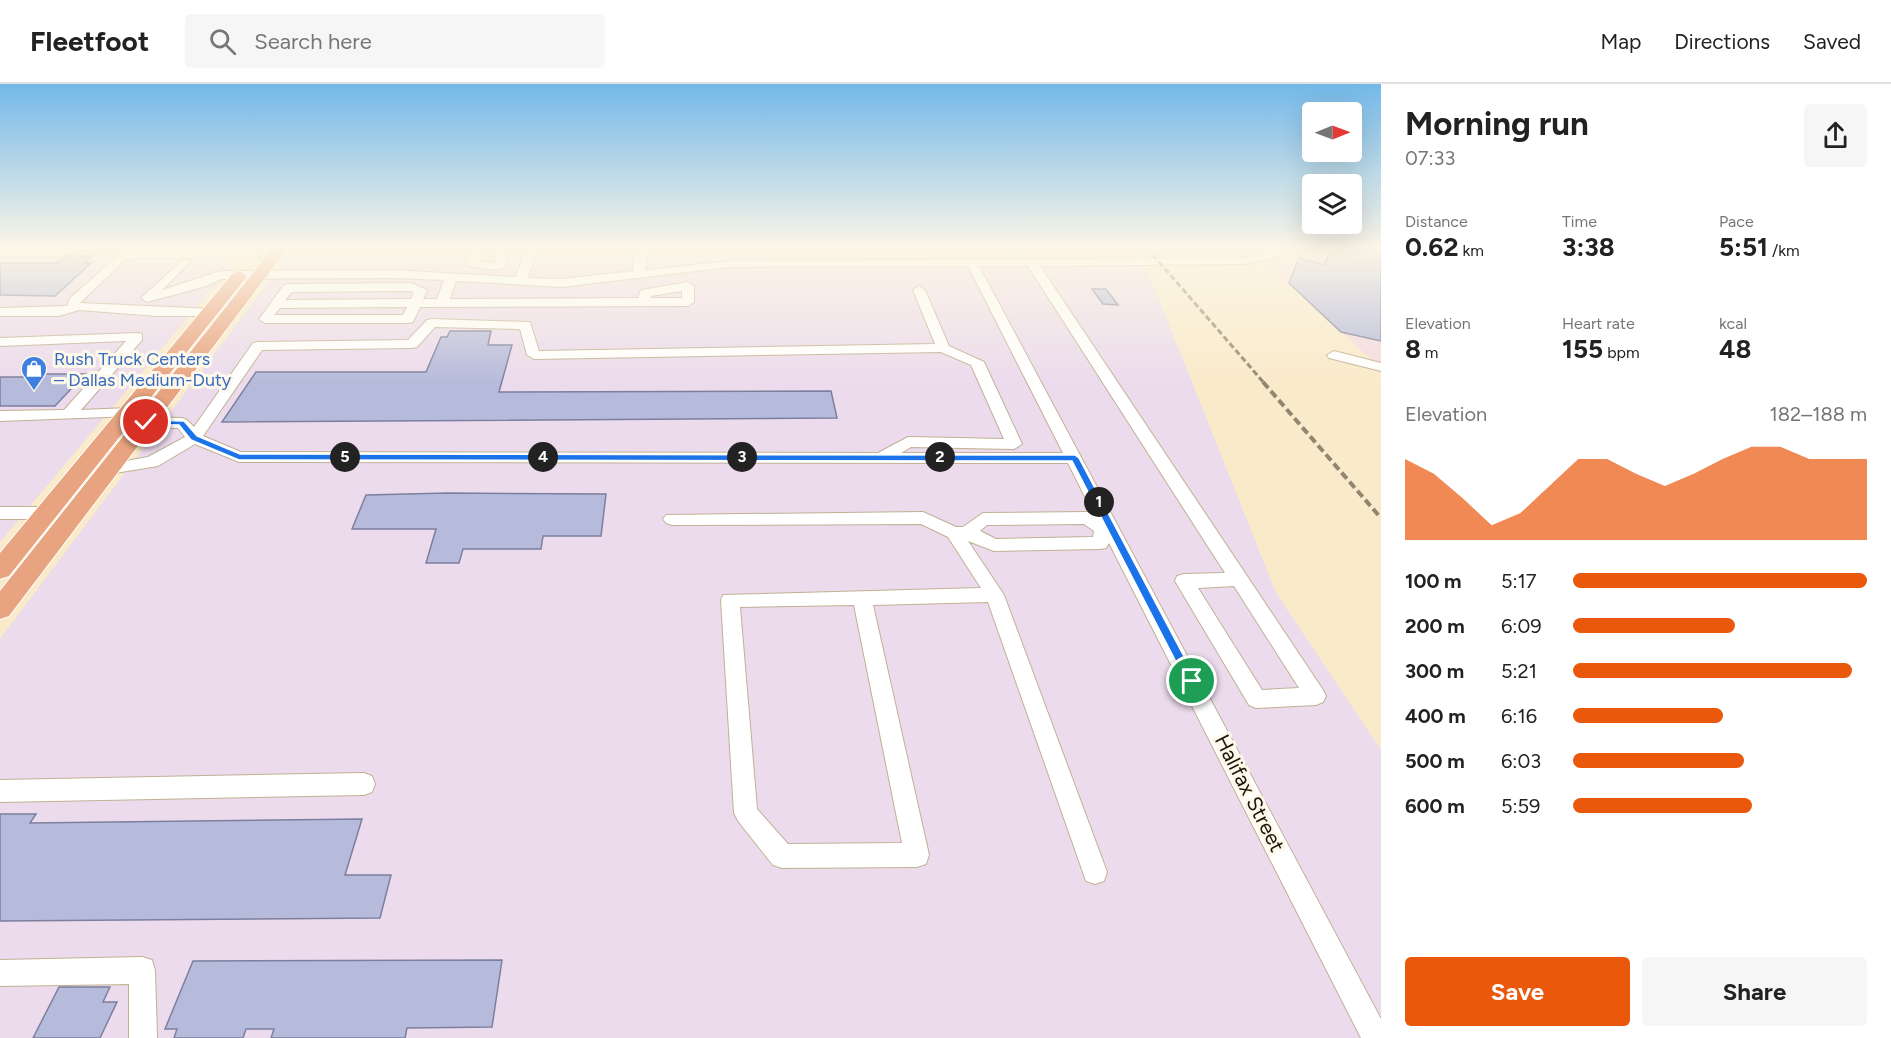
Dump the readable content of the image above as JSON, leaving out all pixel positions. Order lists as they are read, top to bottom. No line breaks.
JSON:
{"streets":{"street":["Halifax Street"]},"places":{"shop":["Rush Truck Centers – Dallas Medium-Duty"]},"north":"right","page":{"header":"Fleetfoot","search":"Search here","nav":["Map","Directions","Saved"],"heading":["Morning run","07:33"],"stats":[["Distance","0.62 km"],["Time","3:38"],["Pace","5:51 /km"],["Elevation","8 m"],["Heart rate","155 bpm"],["kcal","48"]],"chart":["Elevation","182–188 m"],"pins":["2","3","4","5","1"],"list":[{"name":"100 m","note":"5:17"},{"name":"200 m","note":"6:09"},{"name":"300 m","note":"5:21"},{"name":"400 m","note":"6:16"},{"name":"500 m","note":"6:03"},{"name":"600 m","note":"5:59"}],"buttons":["Save","Share"]}}
